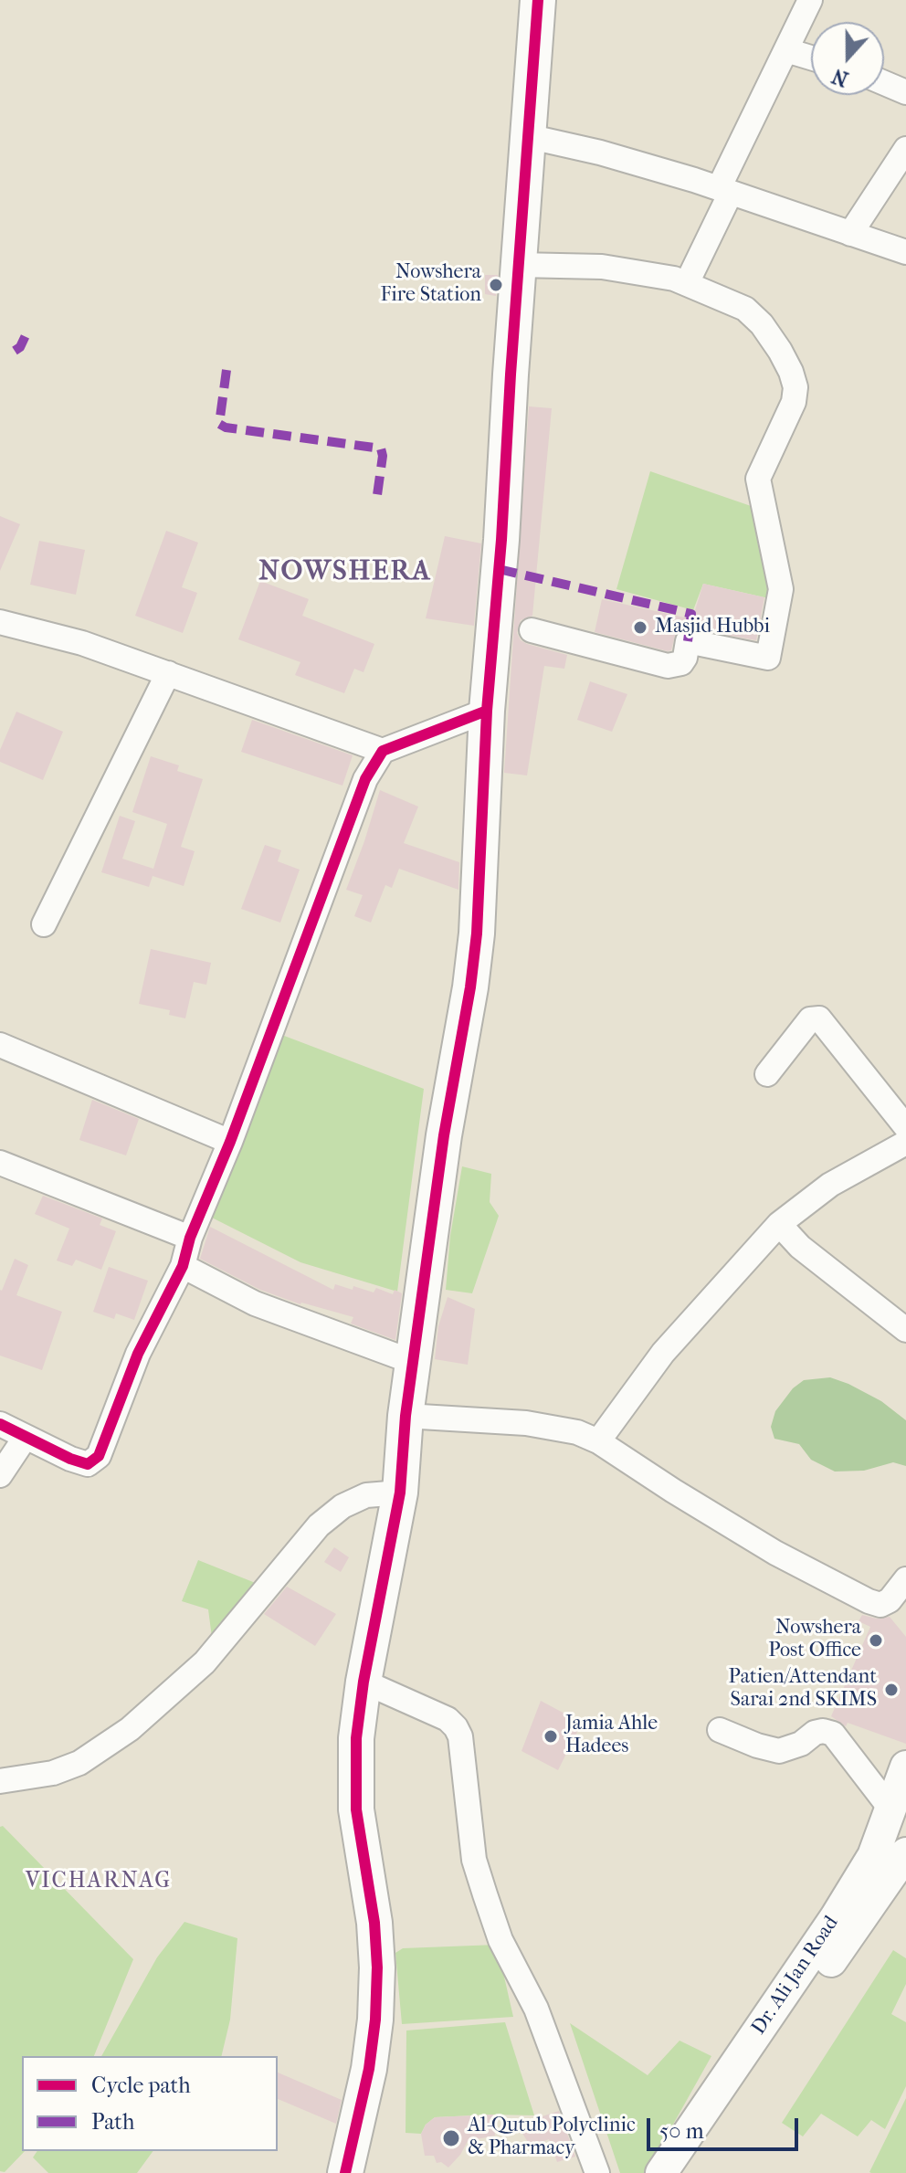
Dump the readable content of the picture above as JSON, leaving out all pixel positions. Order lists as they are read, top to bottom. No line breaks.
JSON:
{"streets":{"main road":["Dr. Ali Jan Road"]},"districts":["NOWSHERA","VICHARNAG"],"places":["Nowshera Fire Station","Masjid Hubbi","Nowshera Post Office","Patien/Attendant Sarai 2nd SKIMS","Jamia Ahle Hadees","Al-Qutub Polyclinic & Pharmacy"],"legend":["Cycle path","Path"],"scale_bar":"50 m","north":"bottom"}
